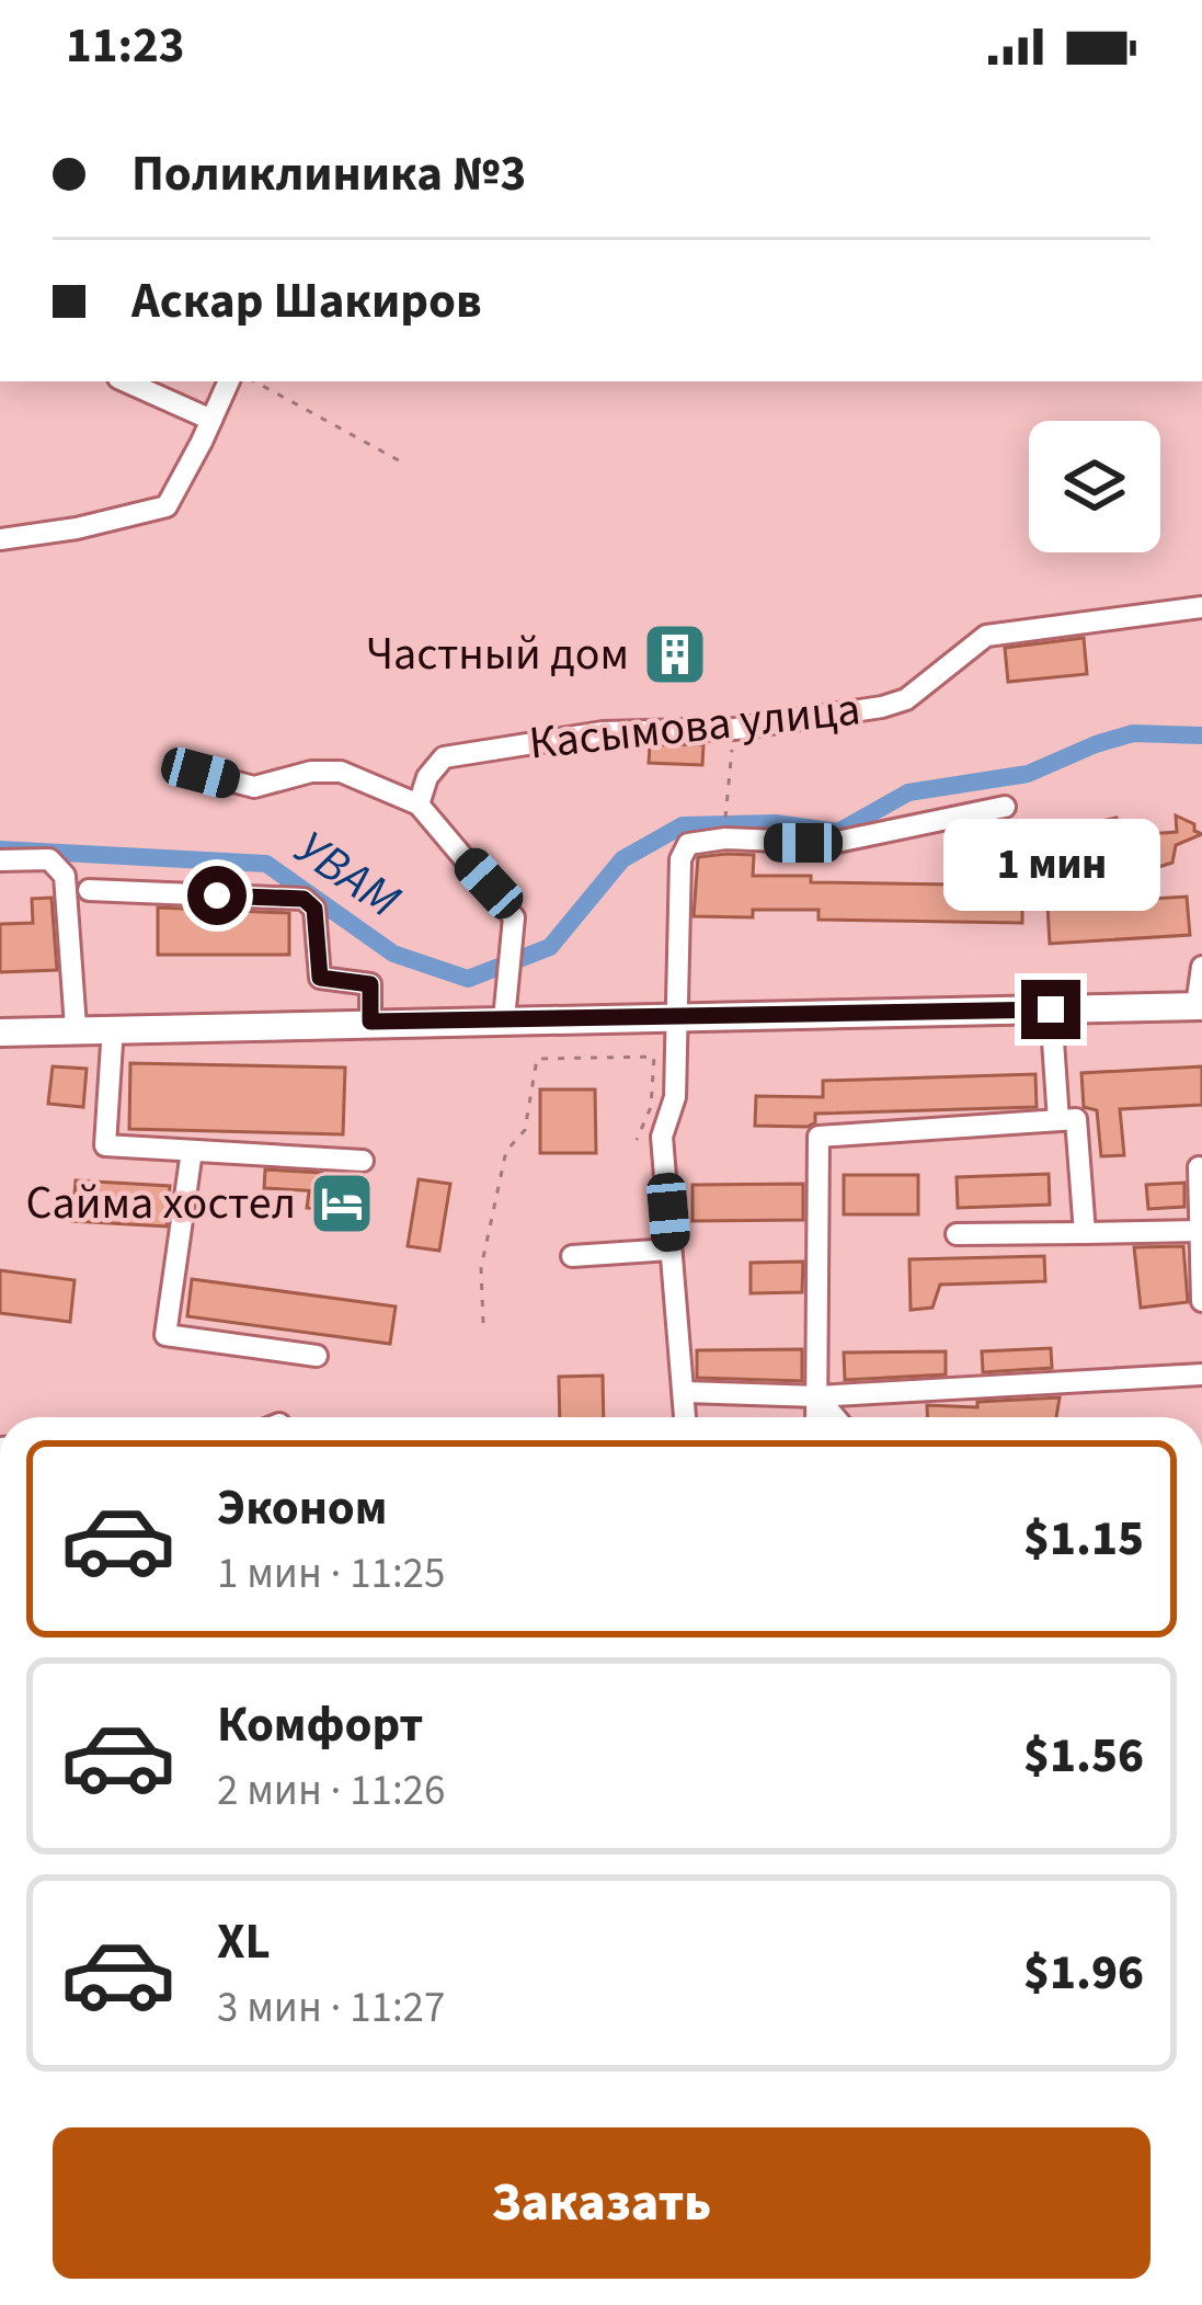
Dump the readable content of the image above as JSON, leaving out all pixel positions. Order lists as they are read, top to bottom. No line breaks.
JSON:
{"streets":{"street":["Касымова улица"]},"water":["УВАМ"],"places":{"building":["Частный дом"],"hotel":["Сайма хостел"]},"page":{"status":"11:23","banner":["Поликлиника №3","Аскар Шакиров"],"bubble":"1 мин","list":[{"name":"Эконом","note":"1 мин · 11:25","value":"$1.15"},{"name":"Комфорт","note":"2 мин · 11:26","value":"$1.56"},{"name":"XL","note":"3 мин · 11:27","value":"$1.96"}],"buttons":"Заказать"}}
